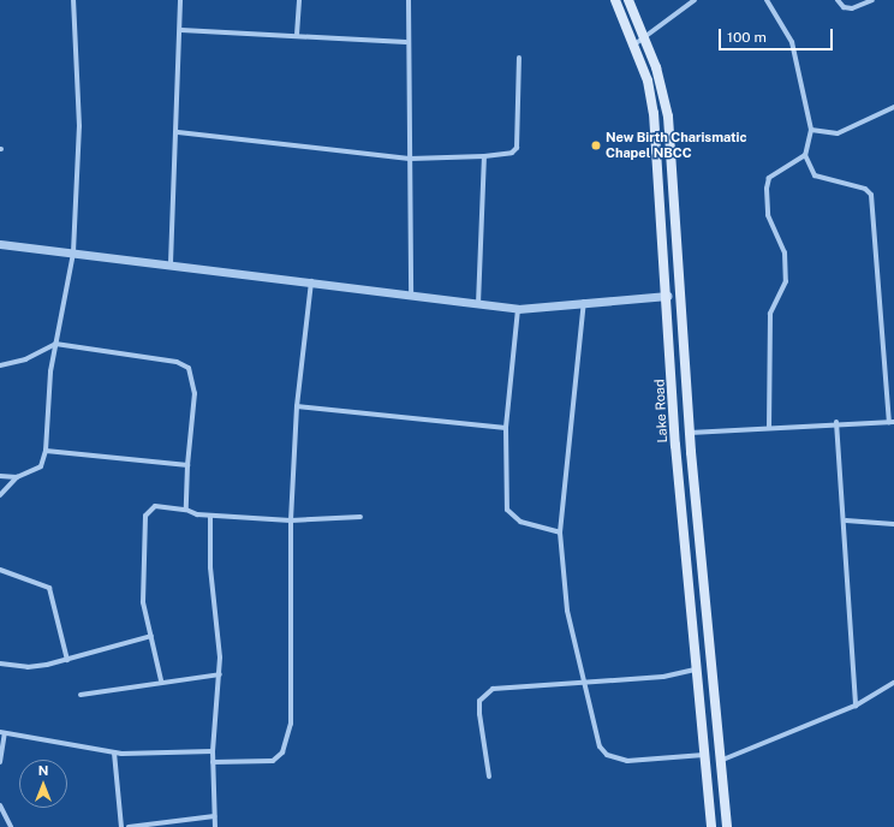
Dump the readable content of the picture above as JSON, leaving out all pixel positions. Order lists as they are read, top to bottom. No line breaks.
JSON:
{"streets":{"main road":["Lake Road"]},"places":["New Birth Charismatic Chapel NBCC"],"scale_bar":"100 m","north":"top"}
